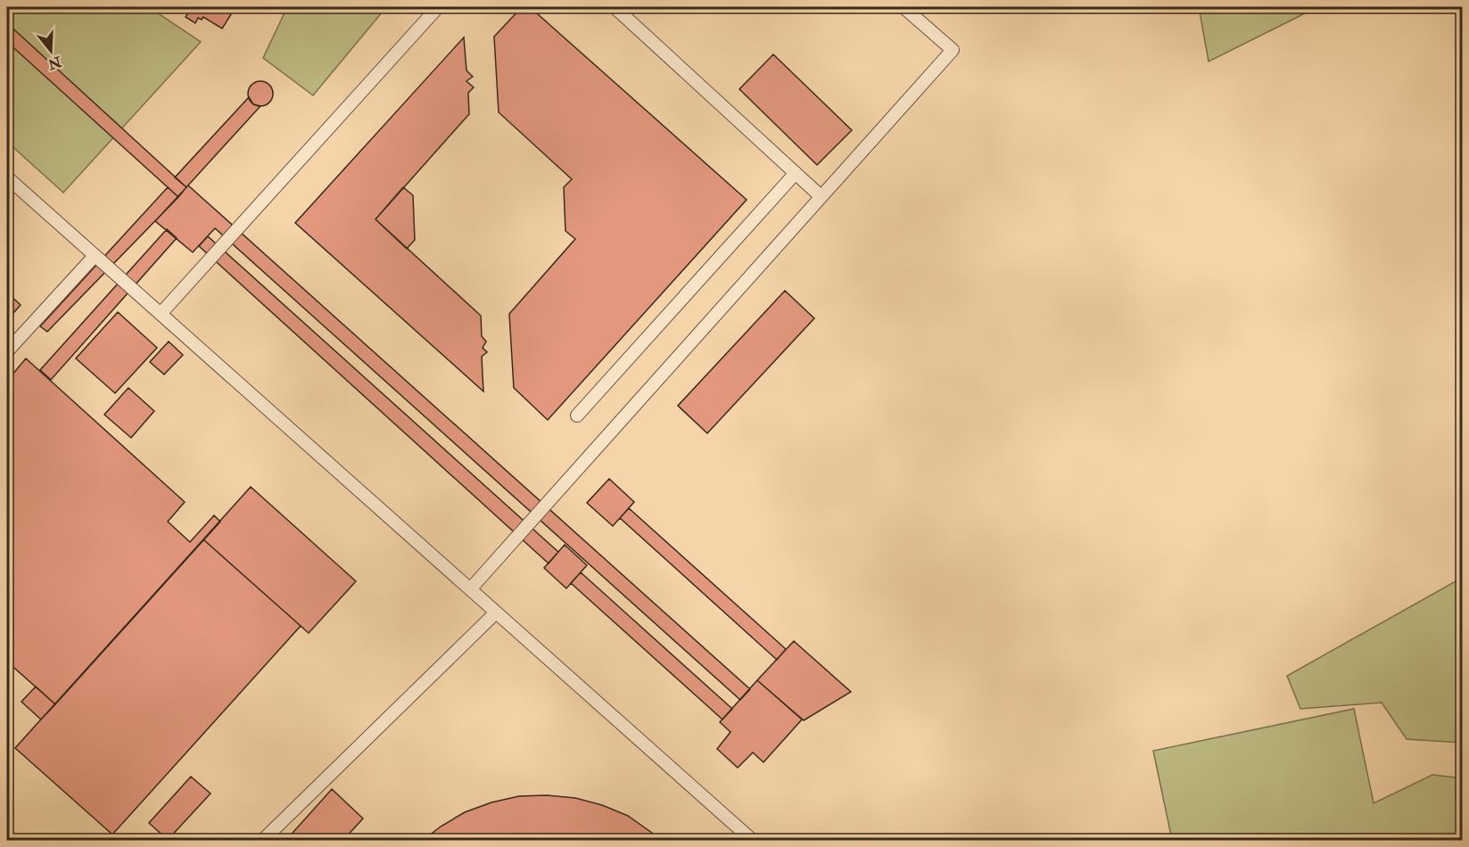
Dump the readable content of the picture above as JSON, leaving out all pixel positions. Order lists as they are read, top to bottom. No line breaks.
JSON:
{"north":"bottom"}
